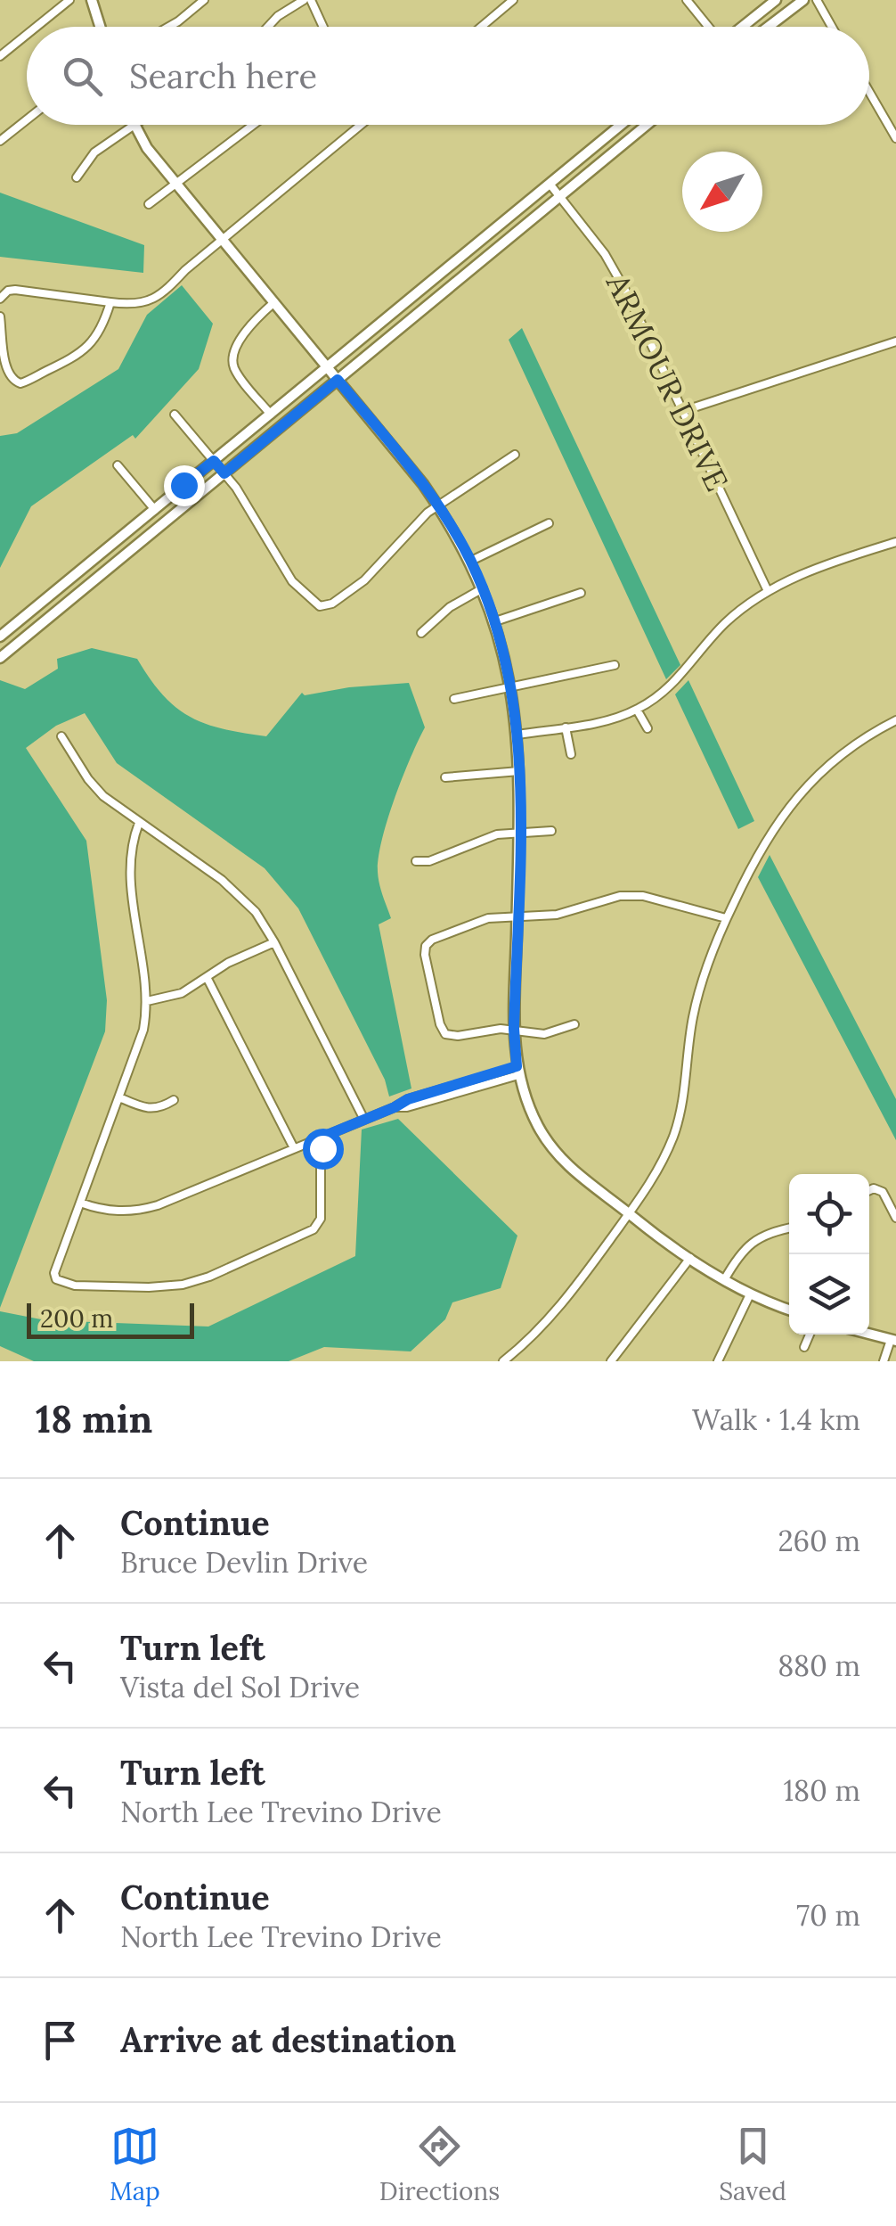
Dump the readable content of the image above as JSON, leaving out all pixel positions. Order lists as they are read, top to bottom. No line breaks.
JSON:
{"streets":{"street":["ARMOUR DRIVE"]},"scale_bar":"200 m","north":"bottom left","page":{"search":"Search here","scale":"200 m","heading":["18 min","Walk · 1.4 km"],"list":[["Continue","Bruce Devlin Drive","260 m"],["Turn left","Vista del Sol Drive","880 m"],["Turn left","North Lee Trevino Drive","180 m"],["Continue","North Lee Trevino Drive","70 m"],"Arrive at destination"],"nav":["Map","Directions","Saved"]}}
